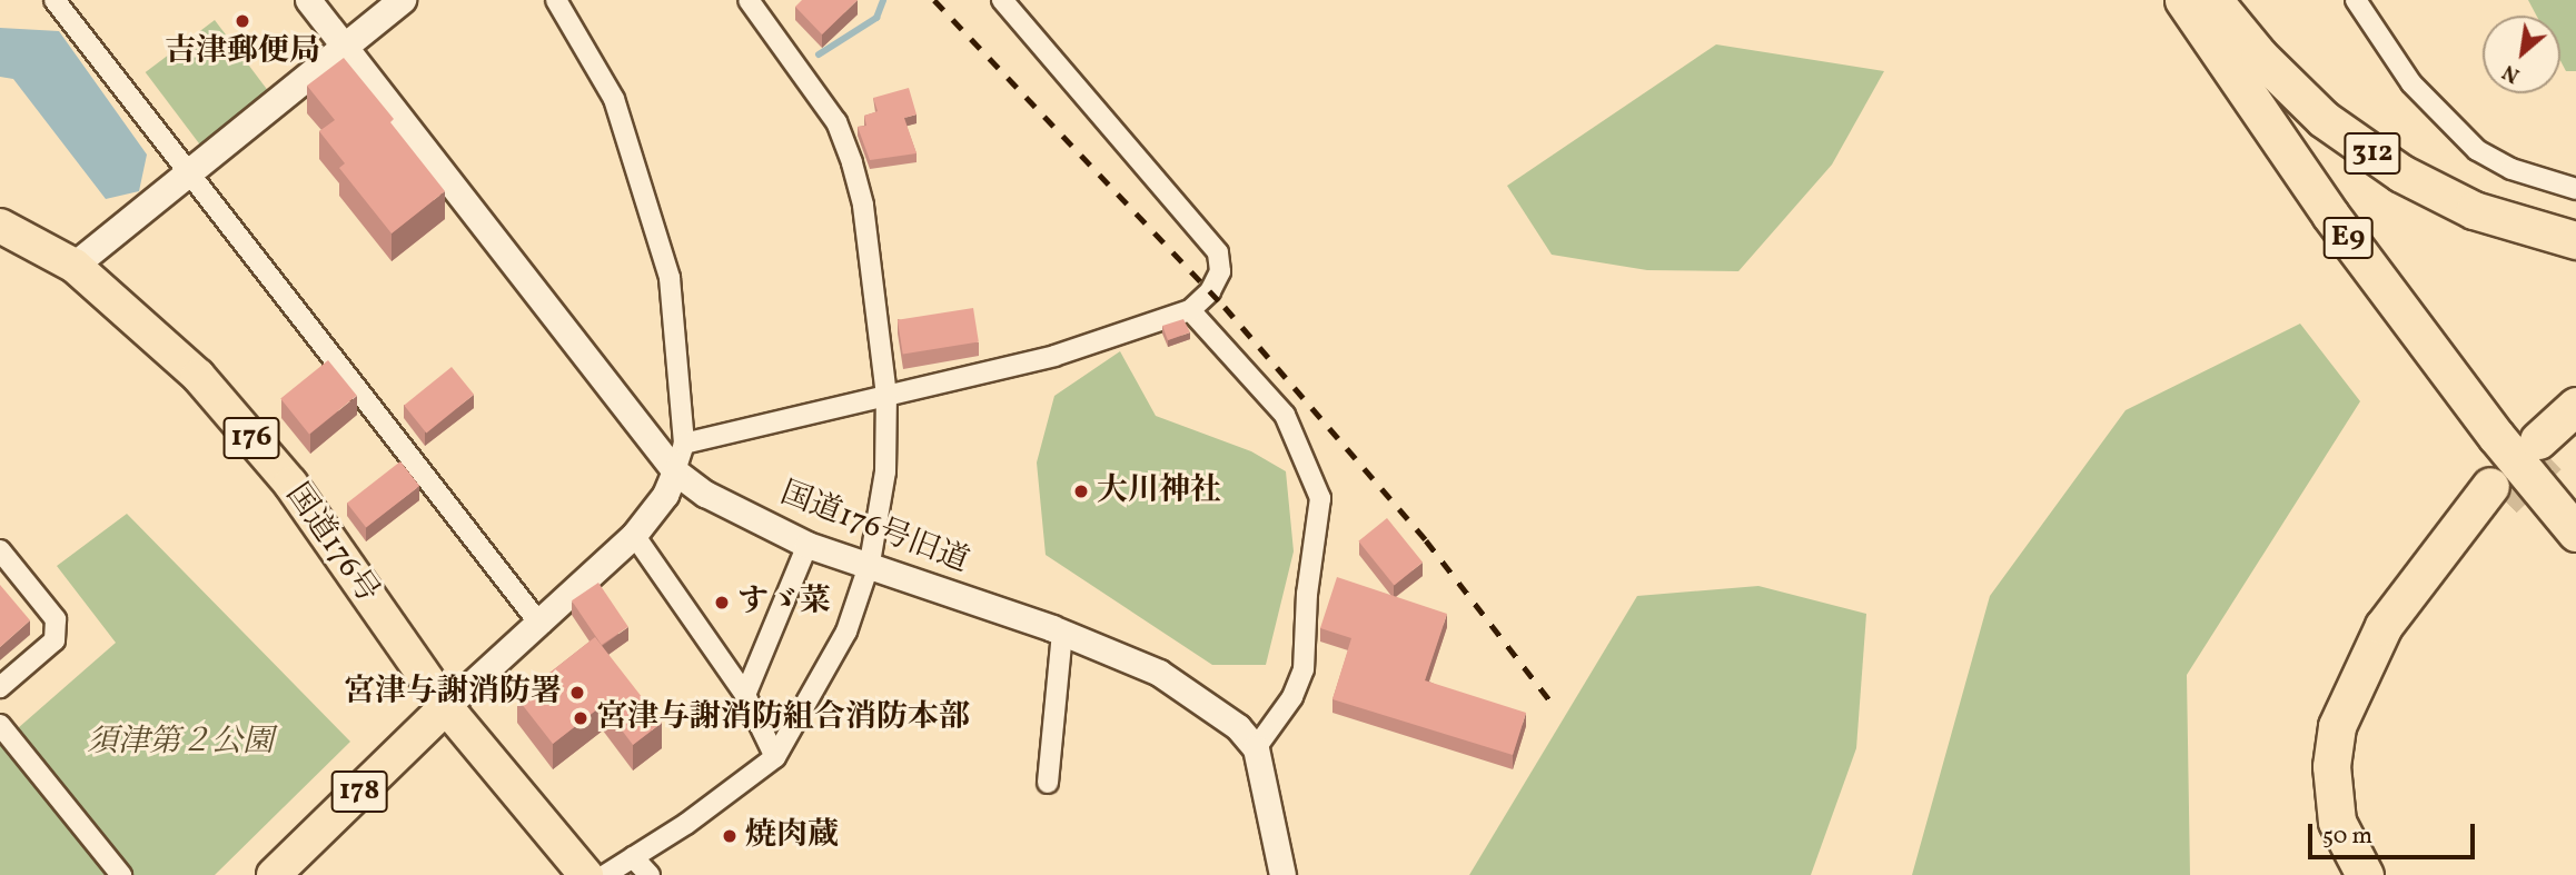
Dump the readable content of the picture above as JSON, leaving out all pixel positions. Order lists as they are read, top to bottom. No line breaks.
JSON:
{"streets":{"highway":["312","E9","176","国道176号","178"],"street":["国道176号旧道"]},"crossings":[["国道176号","178"]],"parks":["須津第２公園"],"places":["吉津郵便局","大川神社","すゞ菜","宮津与謝消防署","宮津与謝消防組合消防本部","焼肉蔵"],"scale_bar":"50 m","north":"bottom left"}
